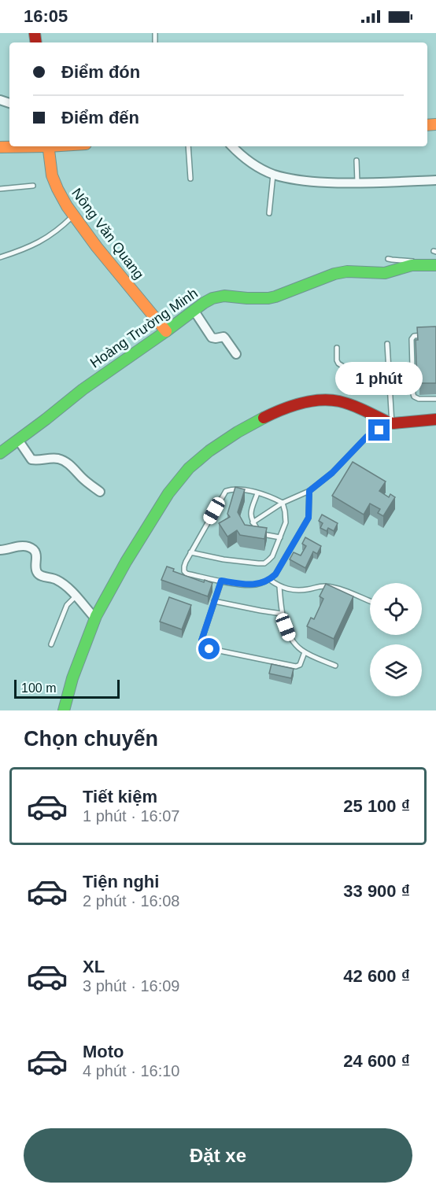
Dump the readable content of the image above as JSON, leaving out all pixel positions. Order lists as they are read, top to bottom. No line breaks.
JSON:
{"streets":{"street":["Nông Văn Quang","Hoàng Trường Minh"]},"crossings":[["Nông Văn Quang","Hoàng Trường Minh"]],"scale_bar":"100 m","page":{"status":"16:05","banner":["Điểm đón","Điểm đến"],"bubble":"1 phút","scale":"100 m","heading":"Chọn chuyến","list":[{"name":"Tiết kiệm","note":"1 phút · 16:07","value":"25 100 ₫"},{"name":"Tiện nghi","note":"2 phút · 16:08","value":"33 900 ₫"},{"name":"XL","note":"3 phút · 16:09","value":"42 600 ₫"},{"name":"Moto","note":"4 phút · 16:10","value":"24 600 ₫"}],"buttons":"Đặt xe"}}
